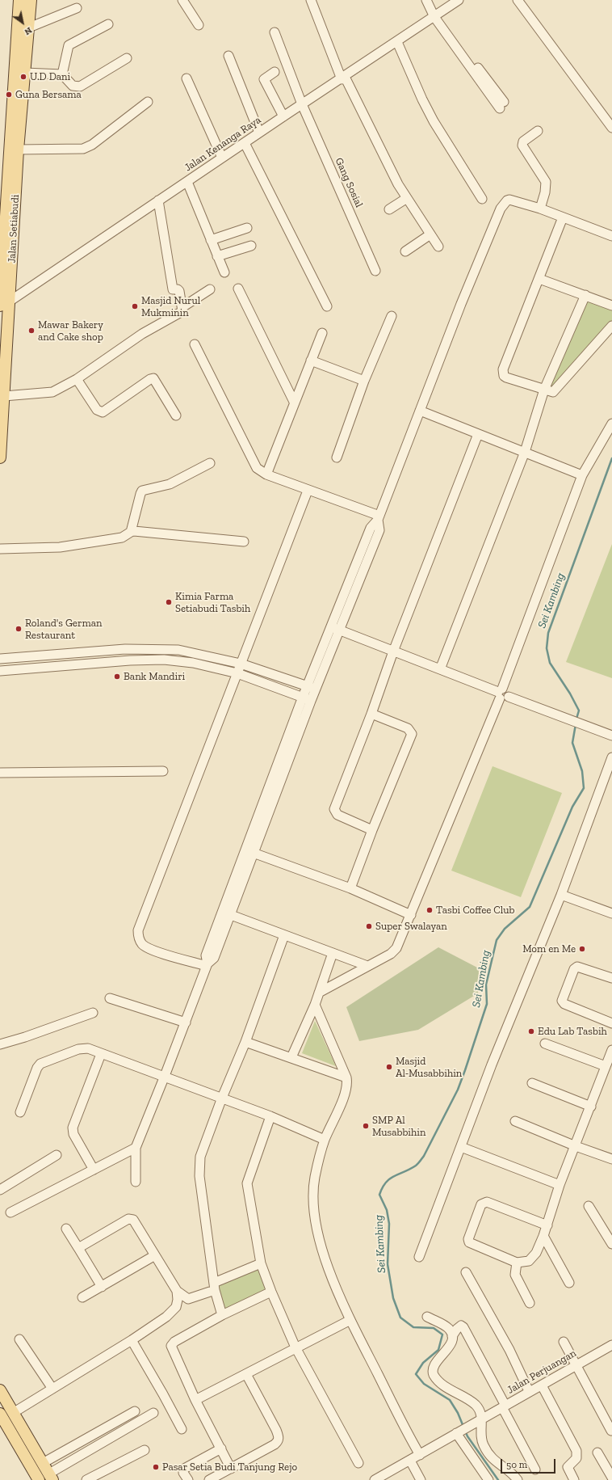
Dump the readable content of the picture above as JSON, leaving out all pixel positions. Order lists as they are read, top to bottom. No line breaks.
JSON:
{"streets":{"main road":["Jalan Setiabudi"],"street":["Jalan Kenanga Raya","Gang Sosial","Jalan Perjuangan"]},"crossings":[["Jalan Kenanga Raya","Gang Sosial"],["Jalan Kenanga Raya","Jalan Setiabudi"]],"water":["Sei Kambing"],"places":["U.D Dani","Guna Bersama","Masjid Nurul Mukminin","Mawar Bakery and Cake shop","Kimia Farma Setiabudi Tasbih","Roland's German Restaurant","Bank Mandiri","Tasbi Coffee Club","Super Swalayan","Mom en Me","Edu Lab Tasbih","Masjid Al-Musabbihin","SMP Al Musabbihin","Pasar Setia Budi Tanjung Rejo"],"scale_bar":"50 m","north":"bottom right"}
